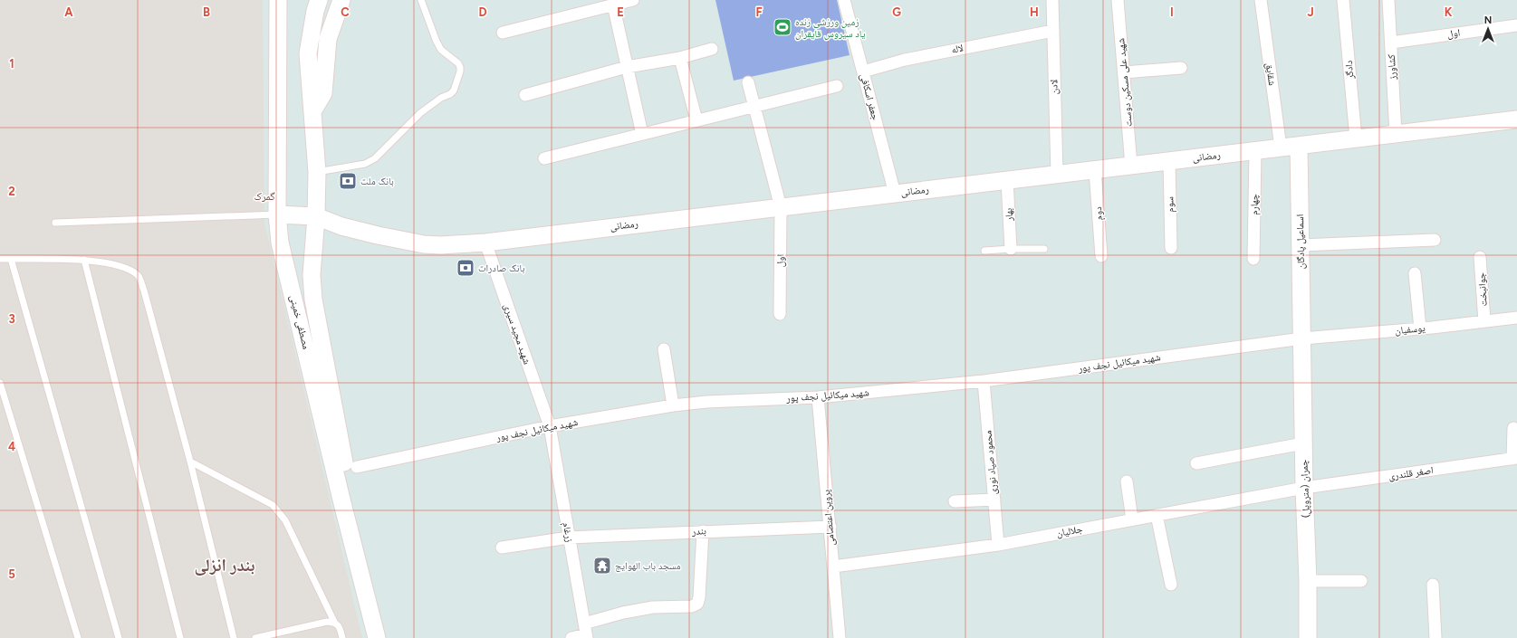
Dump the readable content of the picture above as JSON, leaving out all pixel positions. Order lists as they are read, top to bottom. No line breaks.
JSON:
{"streets":{"street":["اول","لاله","کشاورز","دادگر","شقایق","شهید علی مسکین دوست","لادن","جعفر اسکافی","رمضانی","سوم","چهارم","دوم","بهار","اسماعیل پادگان","جوانبخت","مصطفی خمینی","یوسفیان","شهید مجید سیری","شهید میکائیل نجف پور","محمود صیاد نوری","اصغر قلندری","چمران (متروپل)","پروین اعتصامی","بندر","جلالیان","زرغام"]},"crossings":[["اول","کشاورز"],["اول","رمضانی"],["لاله","لادن"],["لاله","جعفر اسکافی"],["کشاورز","رمضانی"],["دادگر","رمضانی"],["شقایق","رمضانی"],["شهید علی مسکین دوست","رمضانی"],["لادن","رمضانی"],["جعفر اسکافی","رمضانی"],["رمضانی","سوم"],["رمضانی","چهارم"],["رمضانی","دوم"],["رمضانی","بهار"],["رمضانی","اسماعیل پادگان"],["رمضانی","مصطفی خمینی"],["رمضانی","شهید مجید سیری"],["اسماعیل پادگان","یوسفیان"],["اسماعیل پادگان","شهید میکائیل نجف پور"],["اسماعیل پادگان","چمران (متروپل)"],["جوانبخت","یوسفیان"],["یوسفیان","شهید میکائیل نجف پور"],["یوسفیان","چمران (متروپل)"],["شهید مجید سیری","شهید میکائیل نجف پور"],["شهید مجید سیری","زرغام"],["شهید میکائیل نجف پور","محمود صیاد نوری"],["شهید میکائیل نجف پور","چمران (متروپل)"],["شهید میکائیل نجف پور","پروین اعتصامی"],["شهید میکائیل نجف پور","زرغام"],["محمود صیاد نوری","جلالیان"],["اصغر قلندری","چمران (متروپل)"],["اصغر قلندری","جلالیان"],["چمران (متروپل)","جلالیان"],["پروین اعتصامی","بندر"],["پروین اعتصامی","جلالیان"],["بندر","زرغام"]],"districts":["گمرک","بندر انزلی"],"places":{"sports":["زمین ورزشی زنده یاد سیروس قایقران"],"bank":["بانک ملت","بانک صادرات"],"temple":["مسجد باب الهوایج"]},"north":"top","grid":{"columns":["A","B","C","D","E","F","G","H","I","J","K"],"rows":["1","2","3","4","5"]}}
